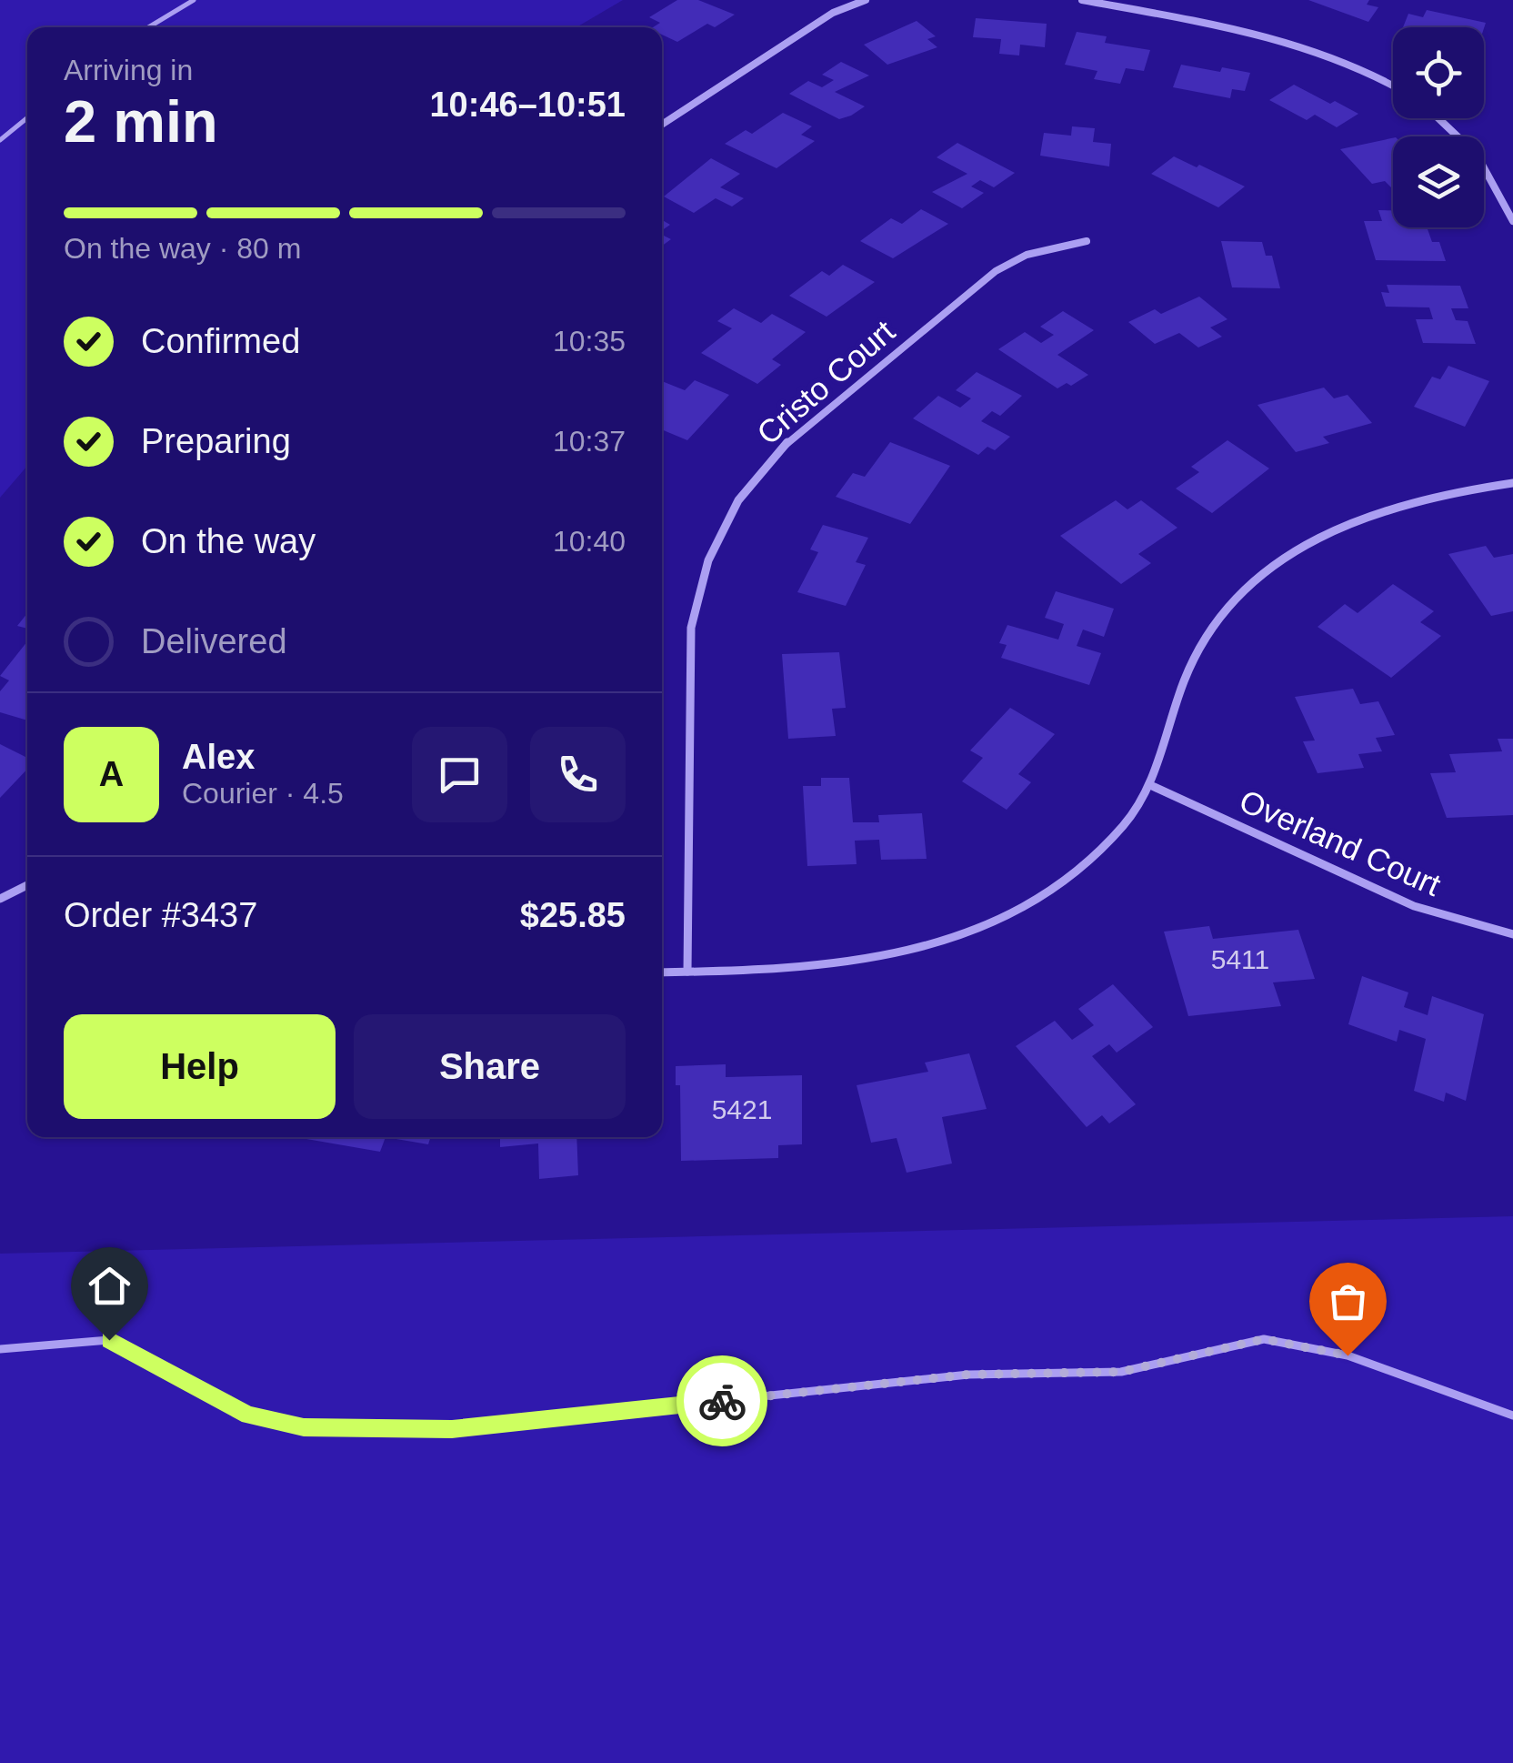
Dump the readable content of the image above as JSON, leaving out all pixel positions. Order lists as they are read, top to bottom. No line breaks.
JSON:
{"streets":{"street":["Cristo Court","Overland Court"]},"house_numbers":["5411","5421"],"page":{"heading":["2 min","Arriving in","10:46–10:51"],"panel":["Alex","Courier · 4.5","Order #3437","$25.85"],"bar":"On the way · 80 m","list":[["Confirmed","10:35"],["Preparing","10:37"],["On the way","10:40"],"Delivered"],"round":"A","buttons":["Help","Share"]}}
